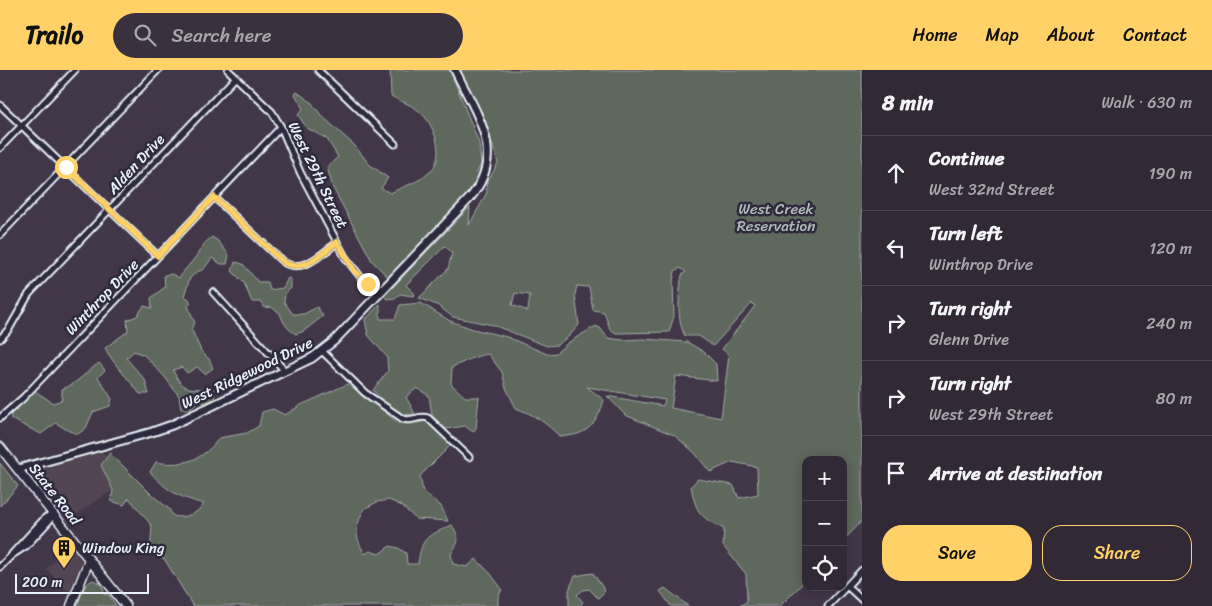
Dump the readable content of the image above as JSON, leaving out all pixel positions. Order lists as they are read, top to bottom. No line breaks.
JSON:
{"streets":{"main road":["State Road"],"street":["Alden Drive","West 29th Street","Winthrop Drive","West Ridgewood Drive"]},"crossings":[["Alden Drive","West 29th Street"],["West 29th Street","Winthrop Drive"],["West 29th Street","West Ridgewood Drive"],["West Ridgewood Drive","State Road"]],"parks":["West Creek Reservation"],"places":{"building":["Window King"]},"scale_bar":"200 m","page":{"header":"Trailo","search":"Search here","nav":["Home","Map","About","Contact"],"heading":["8 min","Walk · 630 m"],"list":[["Continue","West 32nd Street","190 m"],["Turn left","Winthrop Drive","120 m"],["Turn right","Glenn Drive","240 m"],["Turn right","West 29th Street","80 m"],"Arrive at destination"],"map_buttons":["+","−"],"buttons":["Save","Share"],"scale":"200 m"}}
